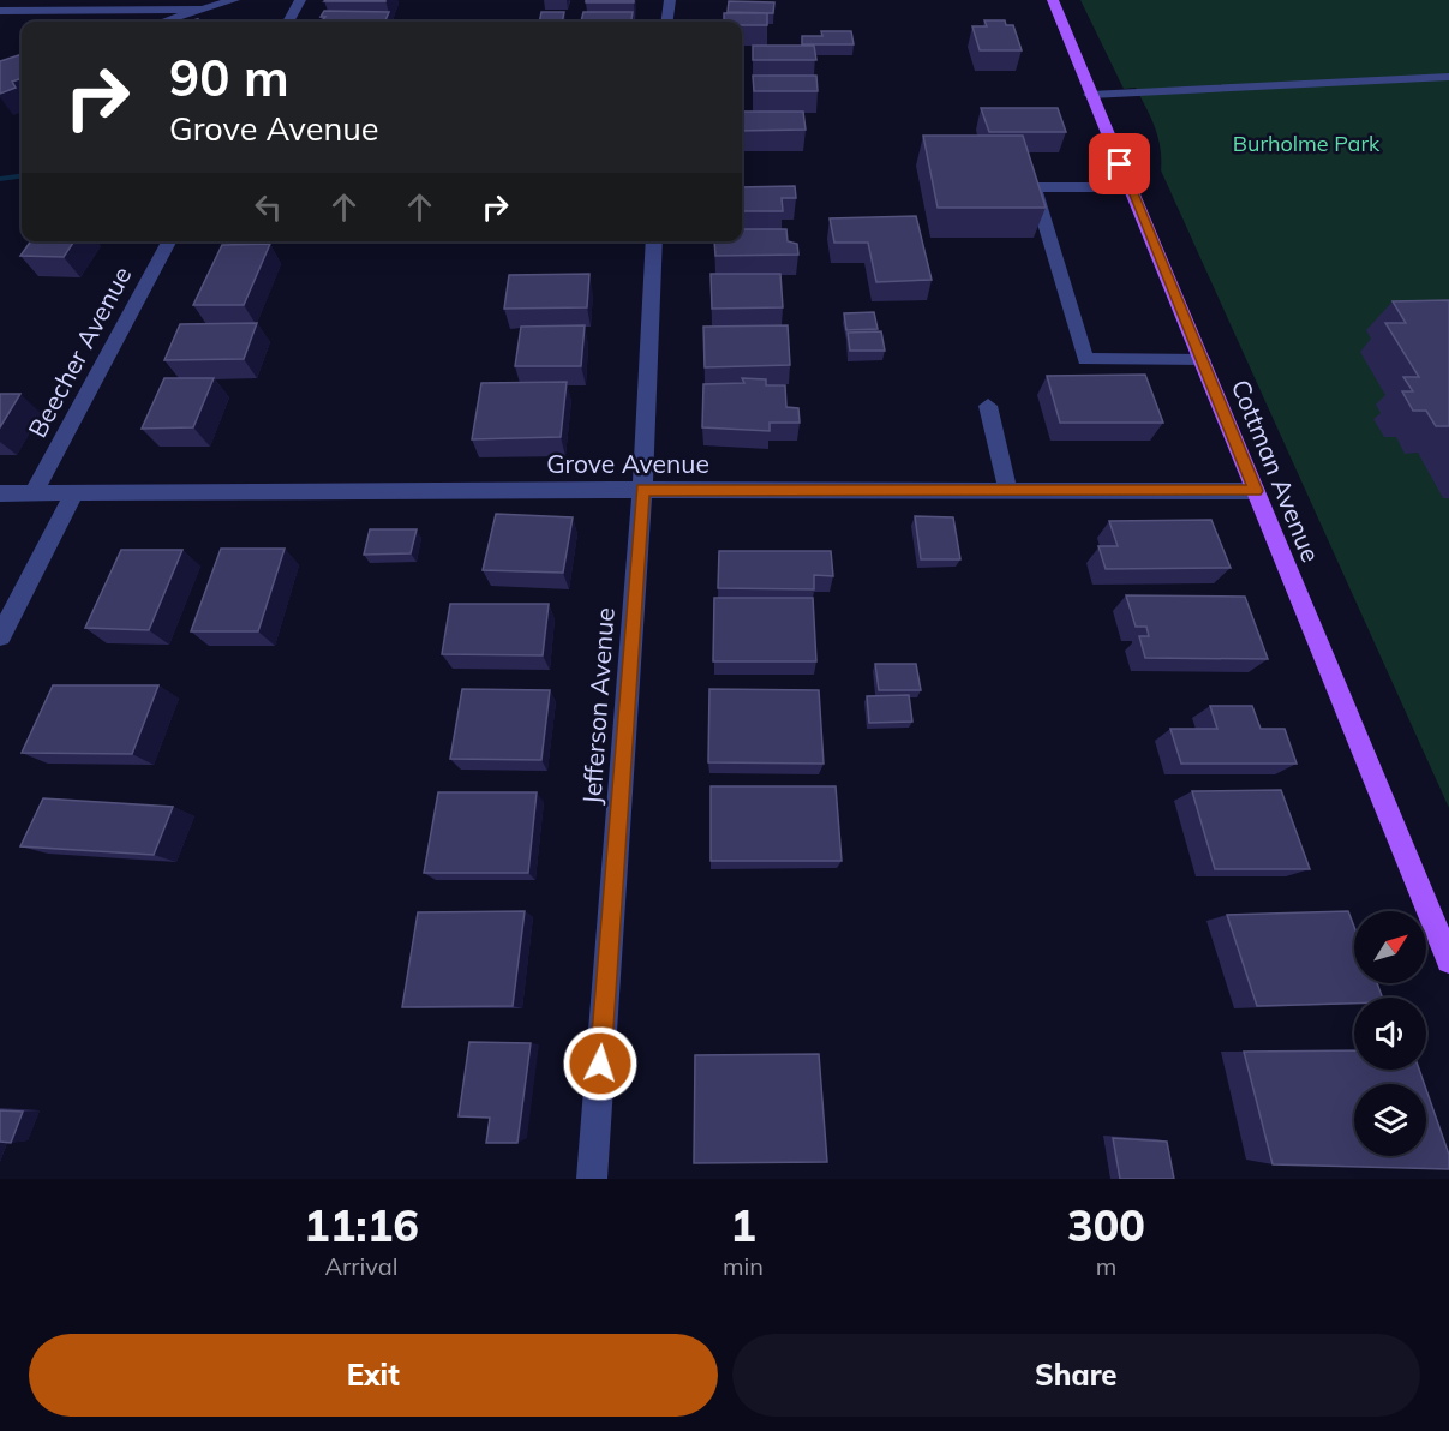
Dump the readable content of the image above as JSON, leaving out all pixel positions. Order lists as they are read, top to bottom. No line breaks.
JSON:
{"streets":{"main road":["Cottman Avenue"],"street":["Beecher Avenue","Grove Avenue","Jefferson Avenue"]},"crossings":[["Beecher Avenue","Grove Avenue"],["Grove Avenue","Cottman Avenue"],["Grove Avenue","Jefferson Avenue"]],"parks":["Burholme Park"],"north":"top right","page":{"turn":["90 m","Grove Avenue"],"eta":["11:16","Arrival","1","min","300","m"],"buttons":["Exit","Share"]}}
